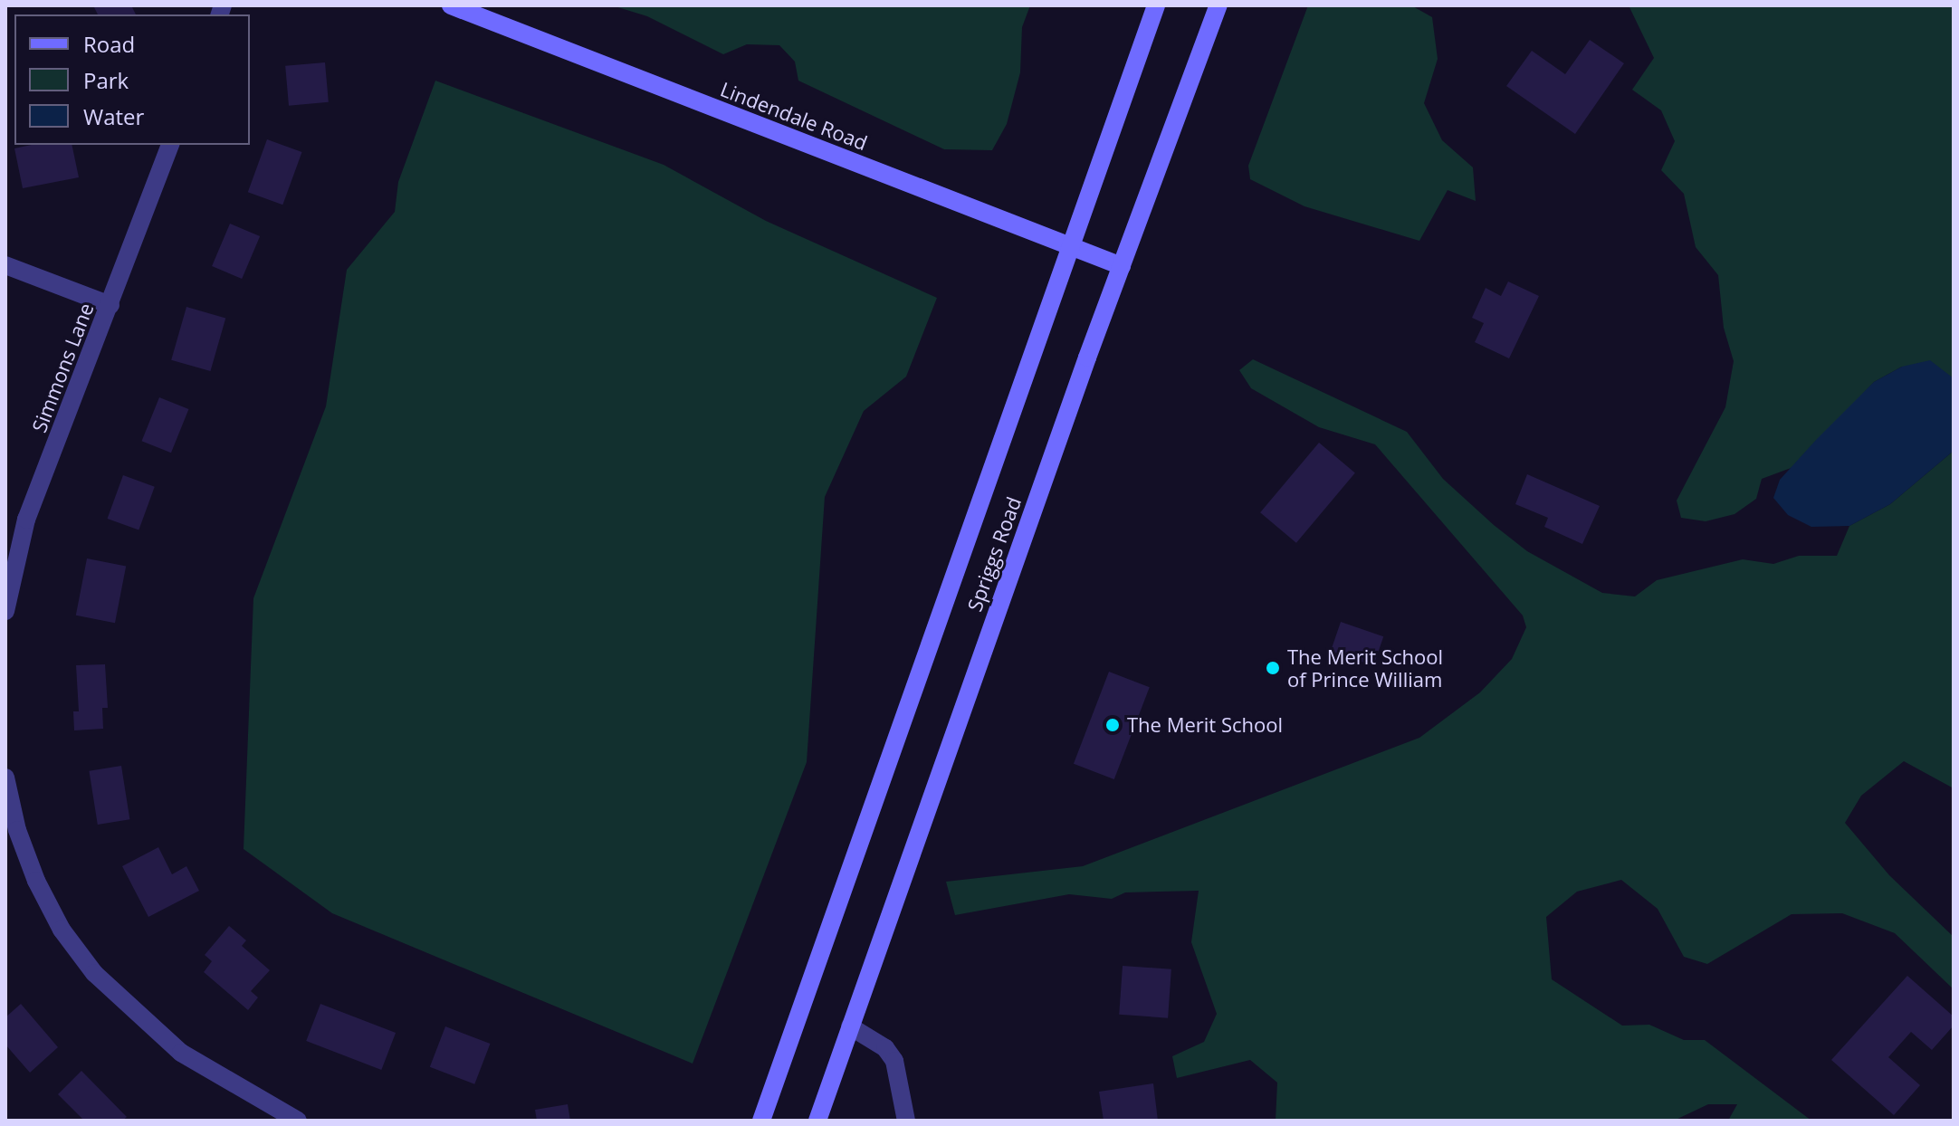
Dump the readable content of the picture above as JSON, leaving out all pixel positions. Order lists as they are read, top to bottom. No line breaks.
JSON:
{"streets":{"main road":["Lindendale Road","Spriggs Road"],"street":["Simmons Lane"]},"crossings":[["Lindendale Road","Spriggs Road"]],"places":["The Merit School of Prince William","The Merit School"],"legend":["Road","Park","Water"]}
